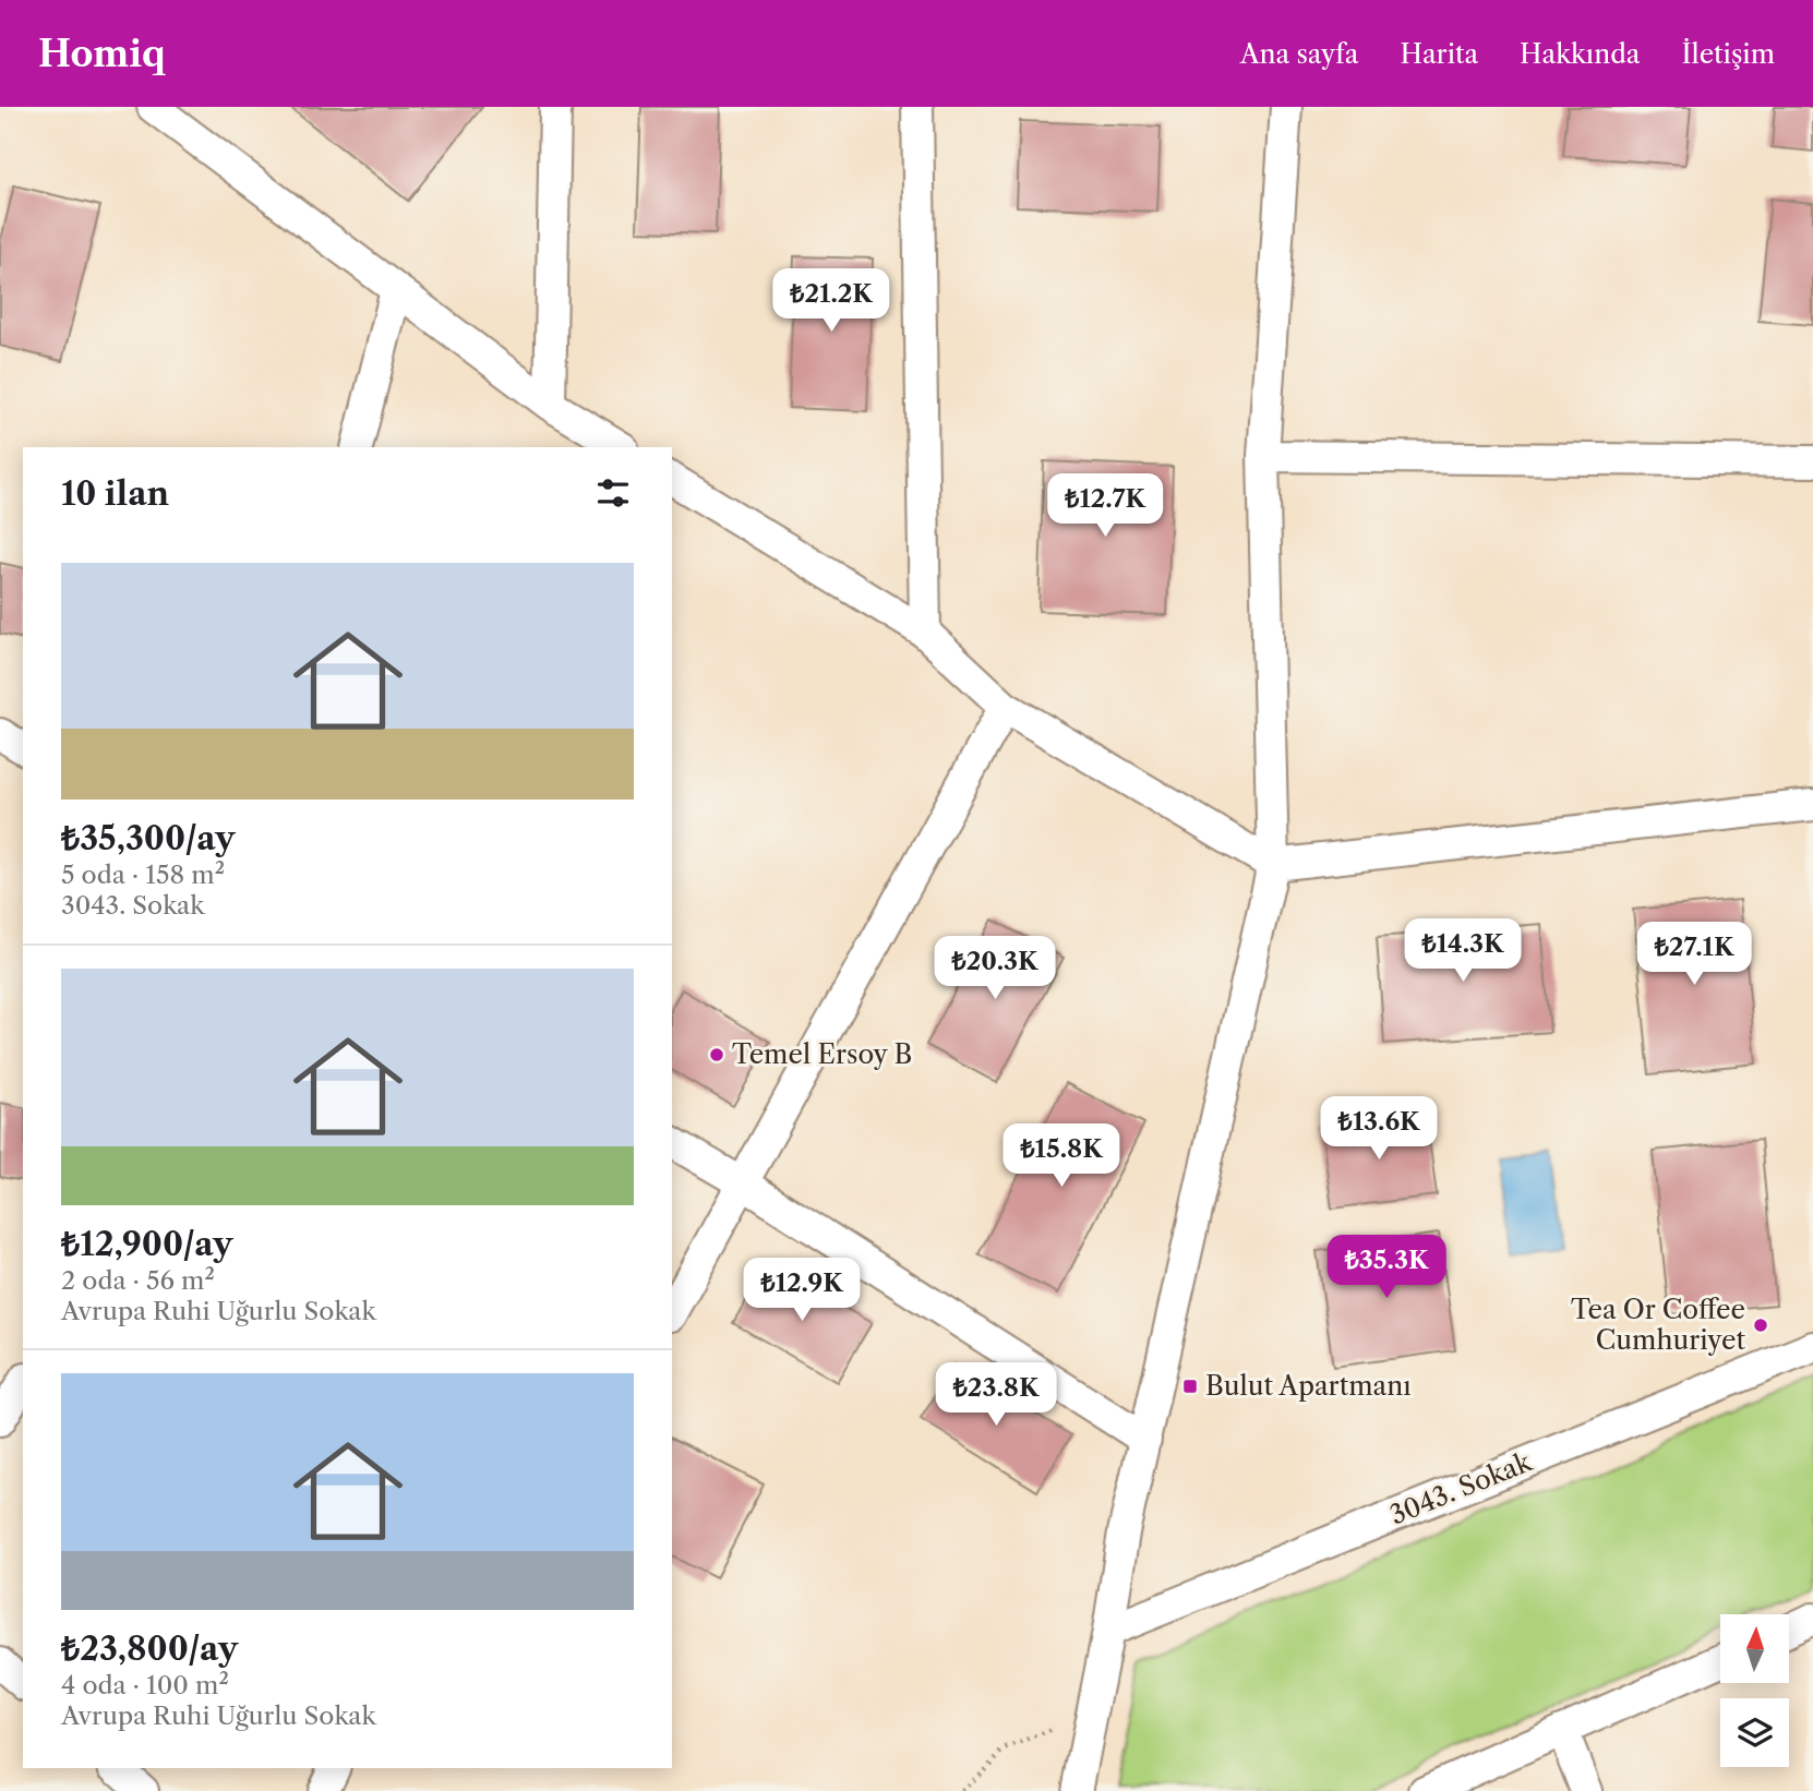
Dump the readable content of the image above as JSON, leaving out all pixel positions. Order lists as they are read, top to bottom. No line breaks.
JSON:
{"streets":{"street":["3043. Sokak"]},"places":{"other":["Temel Ersoy B","Tea Or Coffee Cumhuriyet"],"transit":["Bulut Apartmanı"]},"north":"top","page":{"header":"Homiq","nav":["Ana sayfa","Harita","Hakkında","İletişim"],"price":["₺21.2K","₺12.7K","₺14.3K","₺27.1K","₺20.3K","₺13.6K","₺15.8K","₺35.3K","₺12.9K","₺23.8K"],"heading":"10 ilan","list":[{"name":"₺35,300/ay","note":"5 oda · 158 m² · 3043. Sokak"},{"name":"₺12,900/ay","note":"2 oda · 56 m² · Avrupa Ruhi Uğurlu Sokak"},{"name":"₺23,800/ay","note":"4 oda · 100 m² · Avrupa Ruhi Uğurlu Sokak"}]}}
